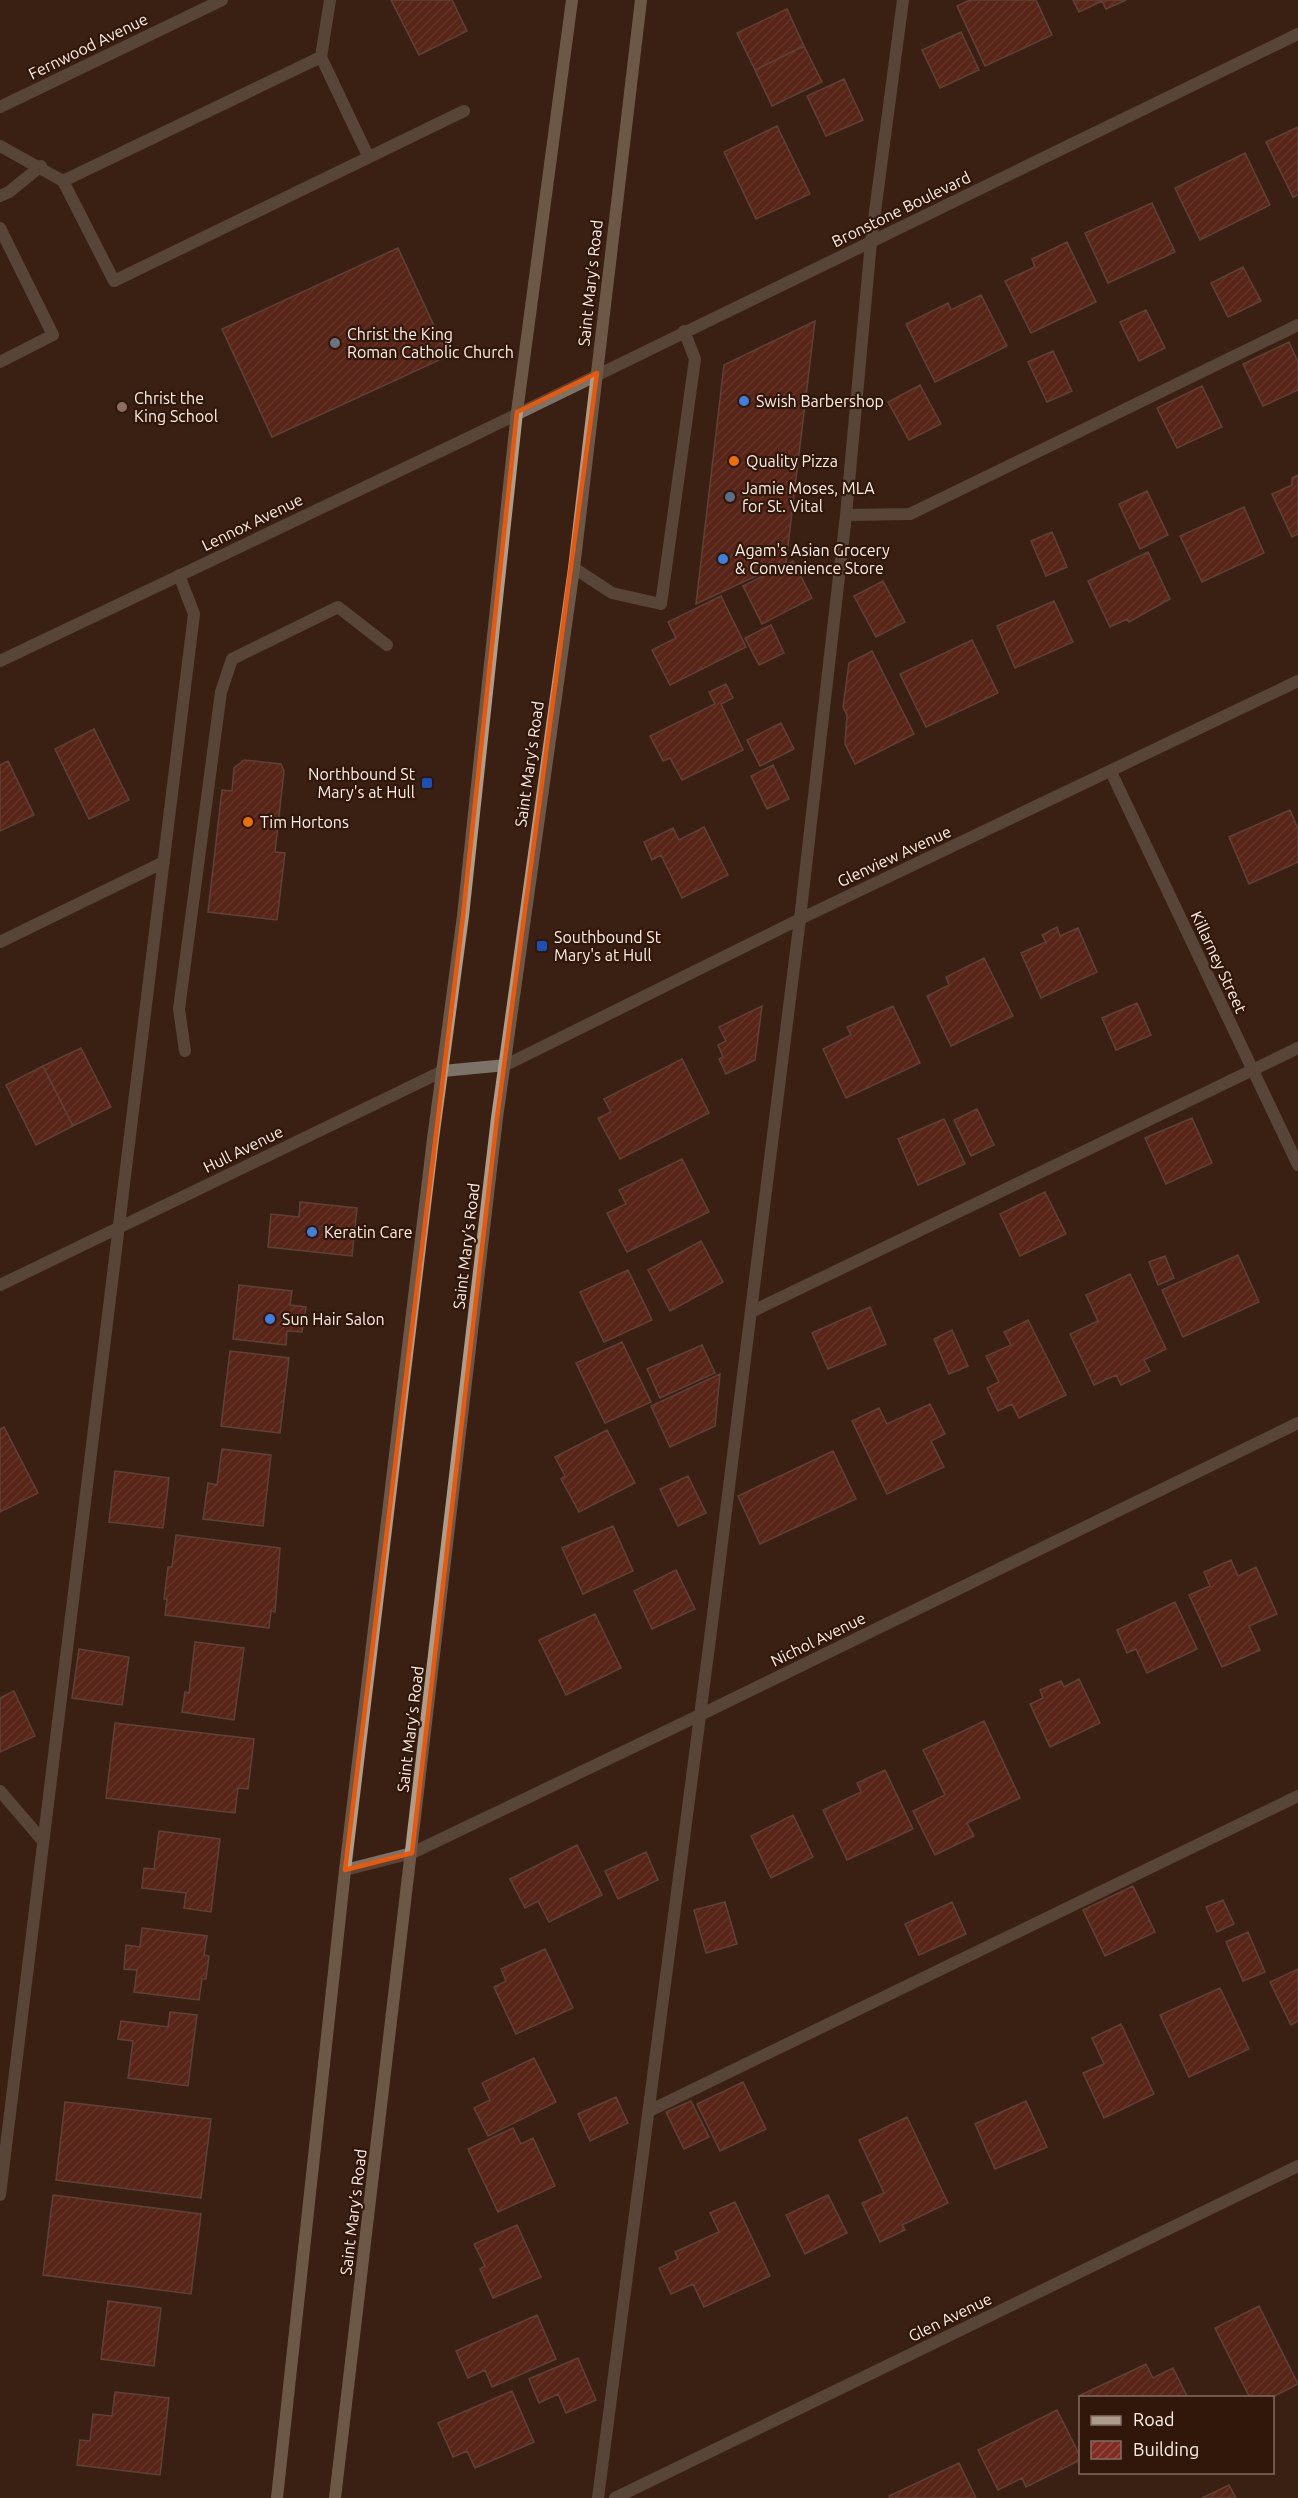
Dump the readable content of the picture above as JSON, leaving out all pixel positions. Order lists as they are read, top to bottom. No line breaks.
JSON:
{"streets":{"main road":["Saint Mary’s Road"],"street":["Fernwood Avenue","Bronstone Boulevard","Lennox Avenue","Glenview Avenue","Killarney Street","Hull Avenue","Nichol Avenue","Glen Avenue"]},"crossings":[["Bronstone Boulevard","Saint Mary’s Road"],["Bronstone Boulevard","Lennox Avenue"],["Saint Mary’s Road","Glenview Avenue"],["Saint Mary’s Road","Hull Avenue"],["Saint Mary’s Road","Nichol Avenue"],["Glenview Avenue","Killarney Street"],["Glenview Avenue","Hull Avenue"]],"places":{"other":["Christ the King Roman Catholic Church","Swish Barbershop","Christ the King School","Quality Pizza","Jamie Moses, MLA for St. Vital","Agam's Asian Grocery & Convenience Store","Tim Hortons","Keratin Care","Sun Hair Salon"],"transit":["Northbound St Mary's at Hull","Southbound St Mary's at Hull"]},"legend":["Road","Building"]}
